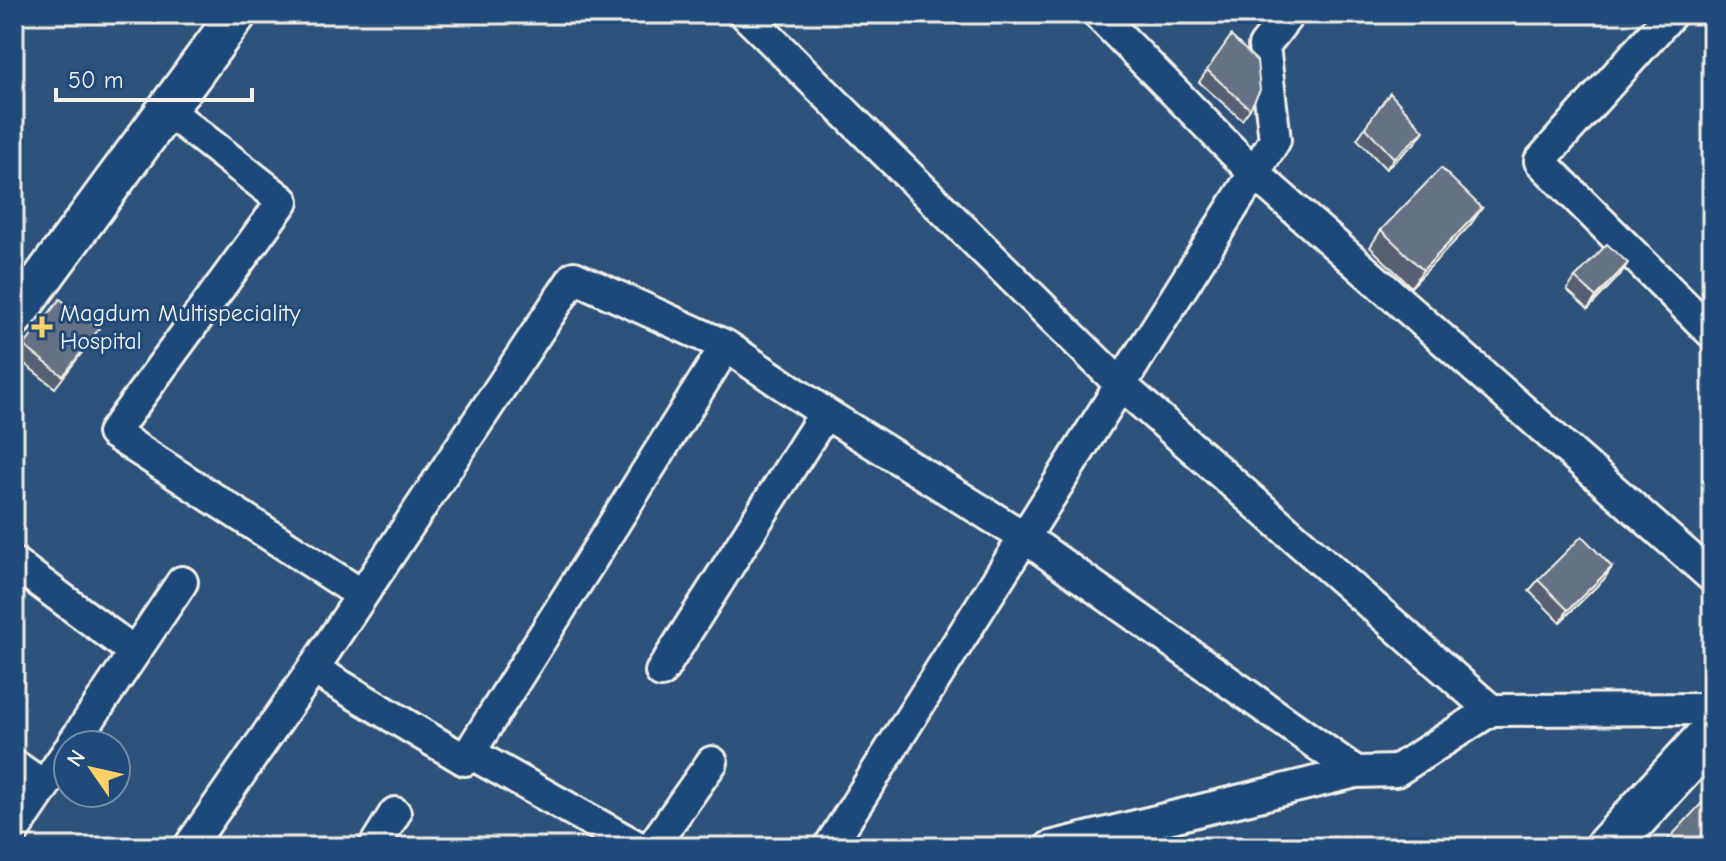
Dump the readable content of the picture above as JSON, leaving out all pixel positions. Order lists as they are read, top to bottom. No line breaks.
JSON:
{"places":{"health":["Magdum Multispeciality Hospital"]},"scale_bar":"50 m","north":"top left"}
